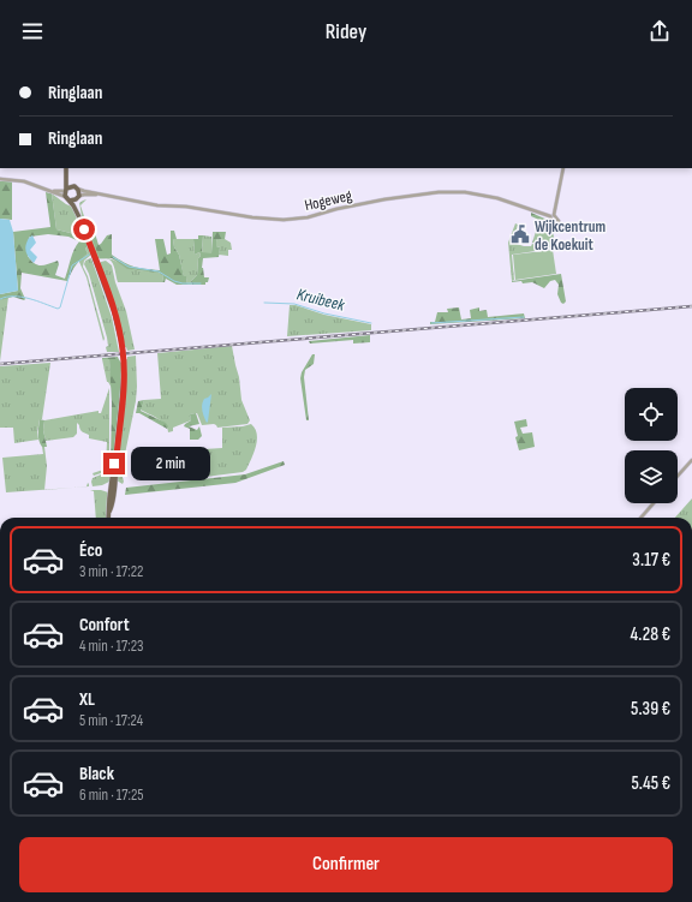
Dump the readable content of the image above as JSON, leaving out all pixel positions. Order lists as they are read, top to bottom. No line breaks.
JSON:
{"streets":{"street":["Hogeweg"]},"water":["Kruibeek"],"places":{"public building":["Wijkcentrum de Koekuit"]},"page":{"header":"Ridey","banner":["Ringlaan","Ringlaan"],"bubble":"2 min","list":[{"name":"Éco","note":"3 min · 17:22","value":"3.17 €"},{"name":"Confort","note":"4 min · 17:23","value":"4.28 €"},{"name":"XL","note":"5 min · 17:24","value":"5.39 €"},{"name":"Black","note":"6 min · 17:25","value":"5.45 €"}],"buttons":"Confirmer"}}
